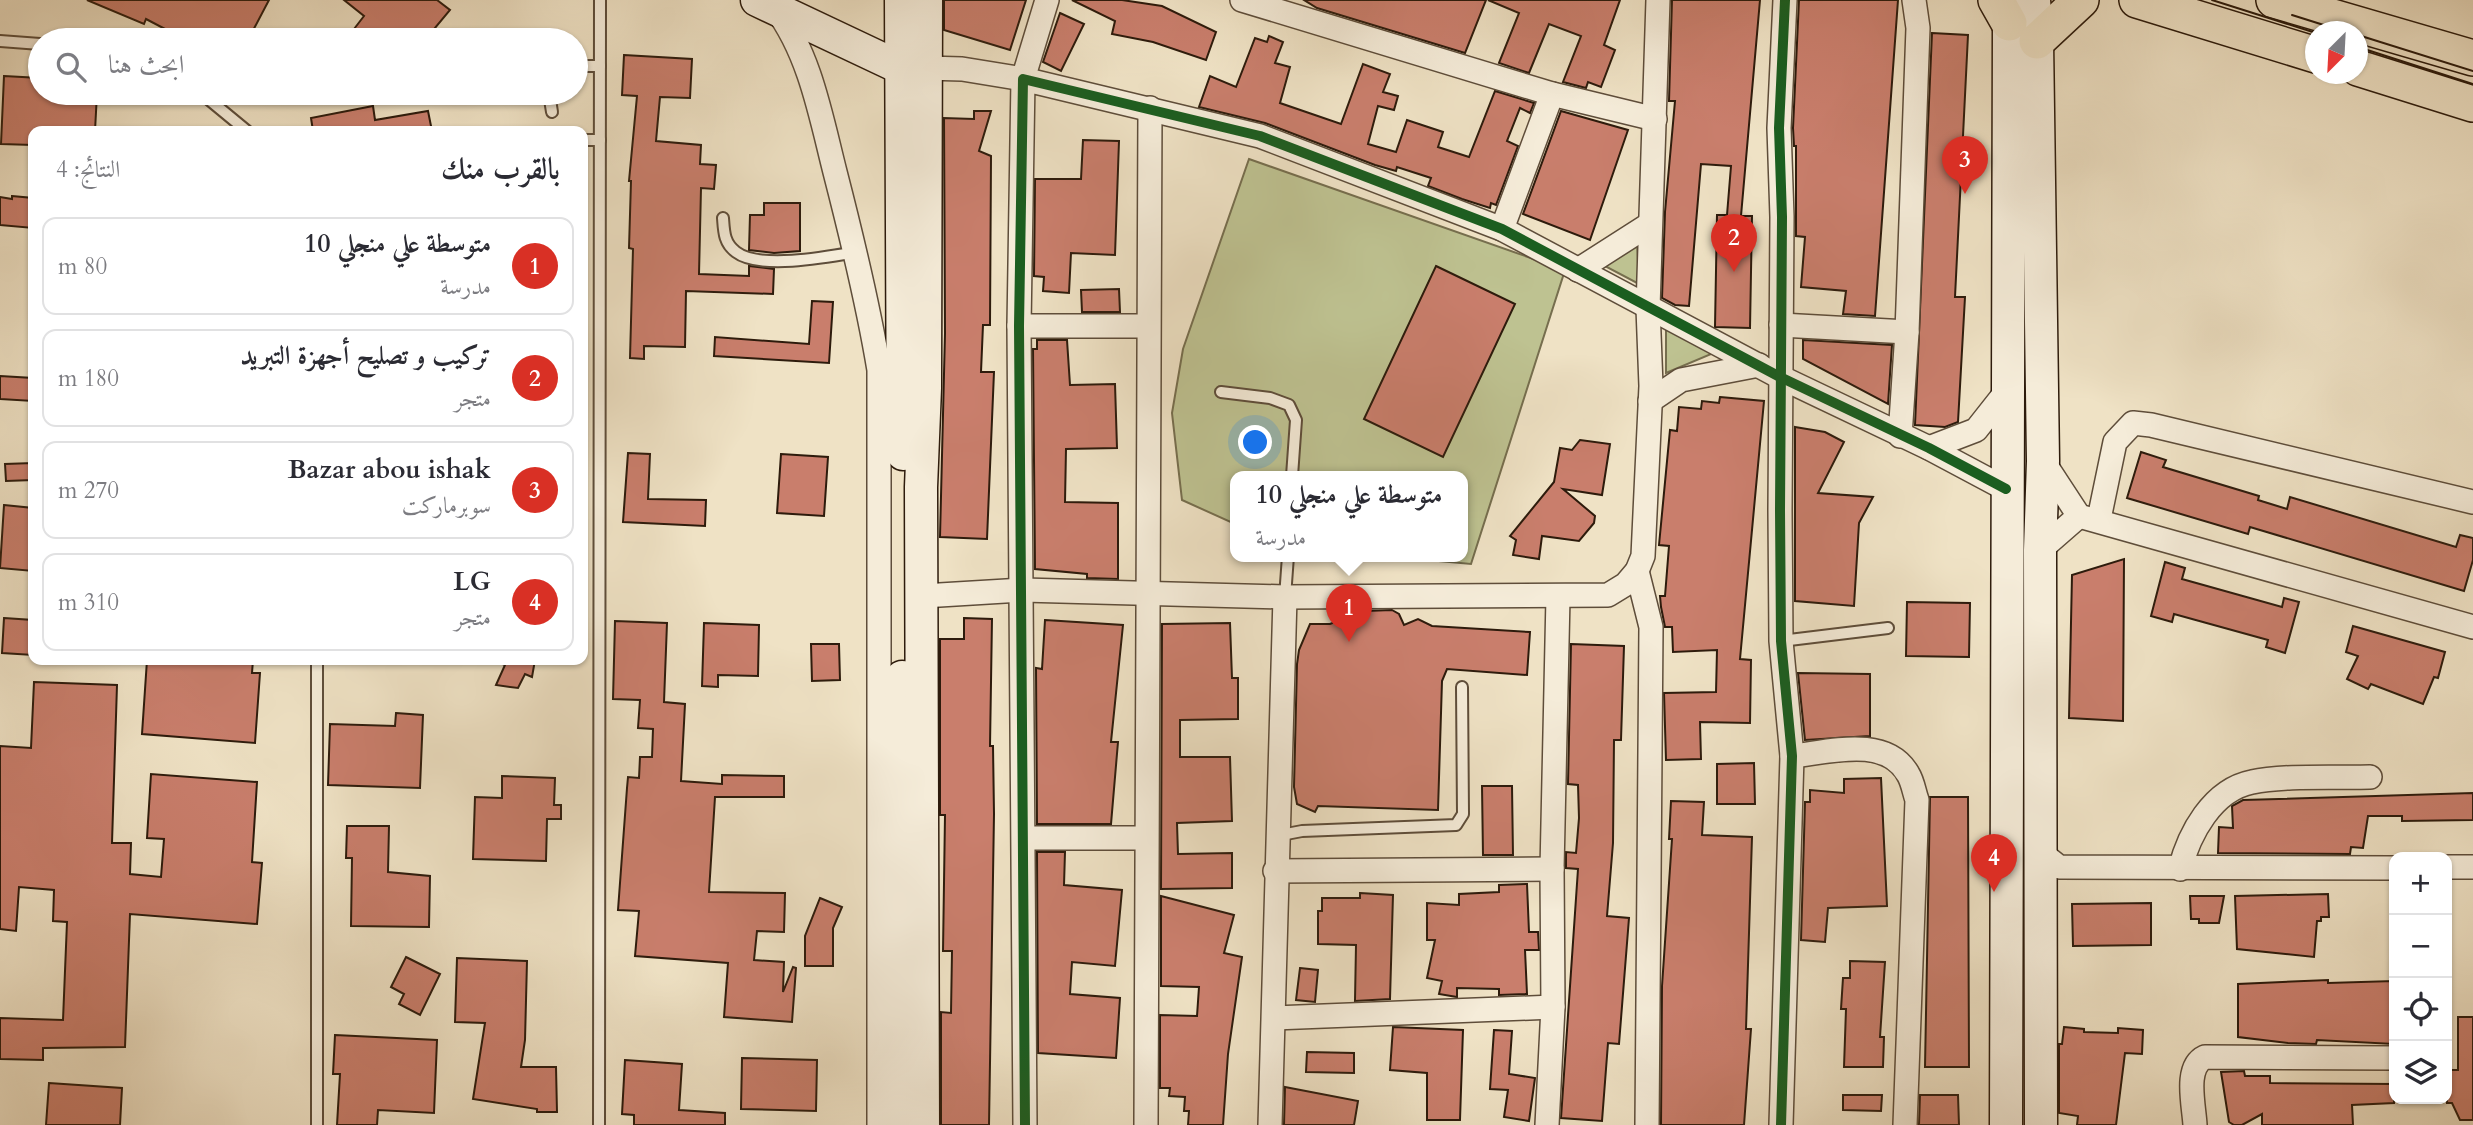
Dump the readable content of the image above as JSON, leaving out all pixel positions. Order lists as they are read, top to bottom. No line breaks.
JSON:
{"north":"bottom left","page":{"search":"ابحث هنا","heading":["بالقرب منك","النتائج: 4"],"pins":["3","2","1","4"],"list":[{"mark":"1","name":"متوسطة علي منجلي 10","note":"مدرسة","value":"80 m"},{"mark":"2","name":"تركيب و تصليح أجهزة التبريد","note":"متجر","value":"180 m"},{"mark":"3","name":"Bazar abou ishak","note":"سوبرماركت","value":"270 m"},{"mark":"4","name":"LG","note":"متجر","value":"310 m"}],"popup":["متوسطة علي منجلي 10","مدرسة"],"map_buttons":["+","−"]}}
